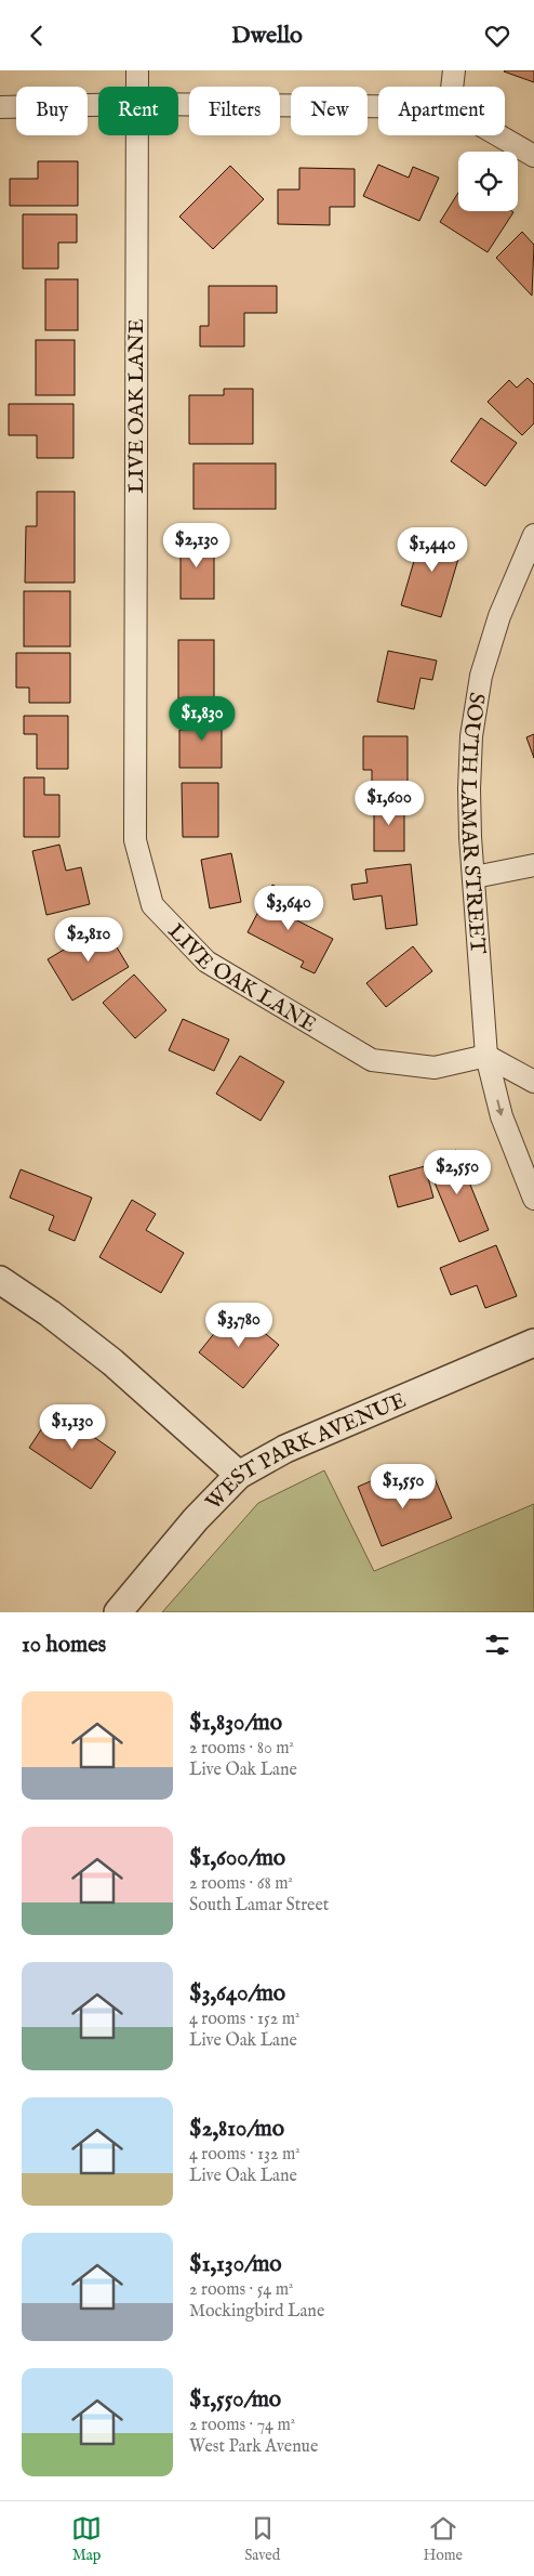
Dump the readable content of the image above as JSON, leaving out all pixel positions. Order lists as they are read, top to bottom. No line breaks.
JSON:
{"streets":{"street":["LIVE OAK LANE","SOUTH LAMAR STREET","WEST PARK AVENUE"]},"crossings":[["LIVE OAK LANE","SOUTH LAMAR STREET"]],"page":{"header":"Dwello","chip":["Buy","Rent","Filters","New","Apartment"],"price":["$2,130","$1,440","$1,830","$1,600","$3,640","$2,810","$2,550","$3,780","$1,130","$1,550"],"heading":"10 homes","list":[{"name":"$1,830/mo","note":"2 rooms · 80 m² · Live Oak Lane"},{"name":"$1,600/mo","note":"2 rooms · 68 m² · South Lamar Street"},{"name":"$3,640/mo","note":"4 rooms · 152 m² · Live Oak Lane"},{"name":"$2,810/mo","note":"4 rooms · 132 m² · Live Oak Lane"},{"name":"$1,130/mo","note":"2 rooms · 54 m² · Mockingbird Lane"},{"name":"$1,550/mo","note":"2 rooms · 74 m² · West Park Avenue"}],"tabs":["Map","Saved","Home"]}}
